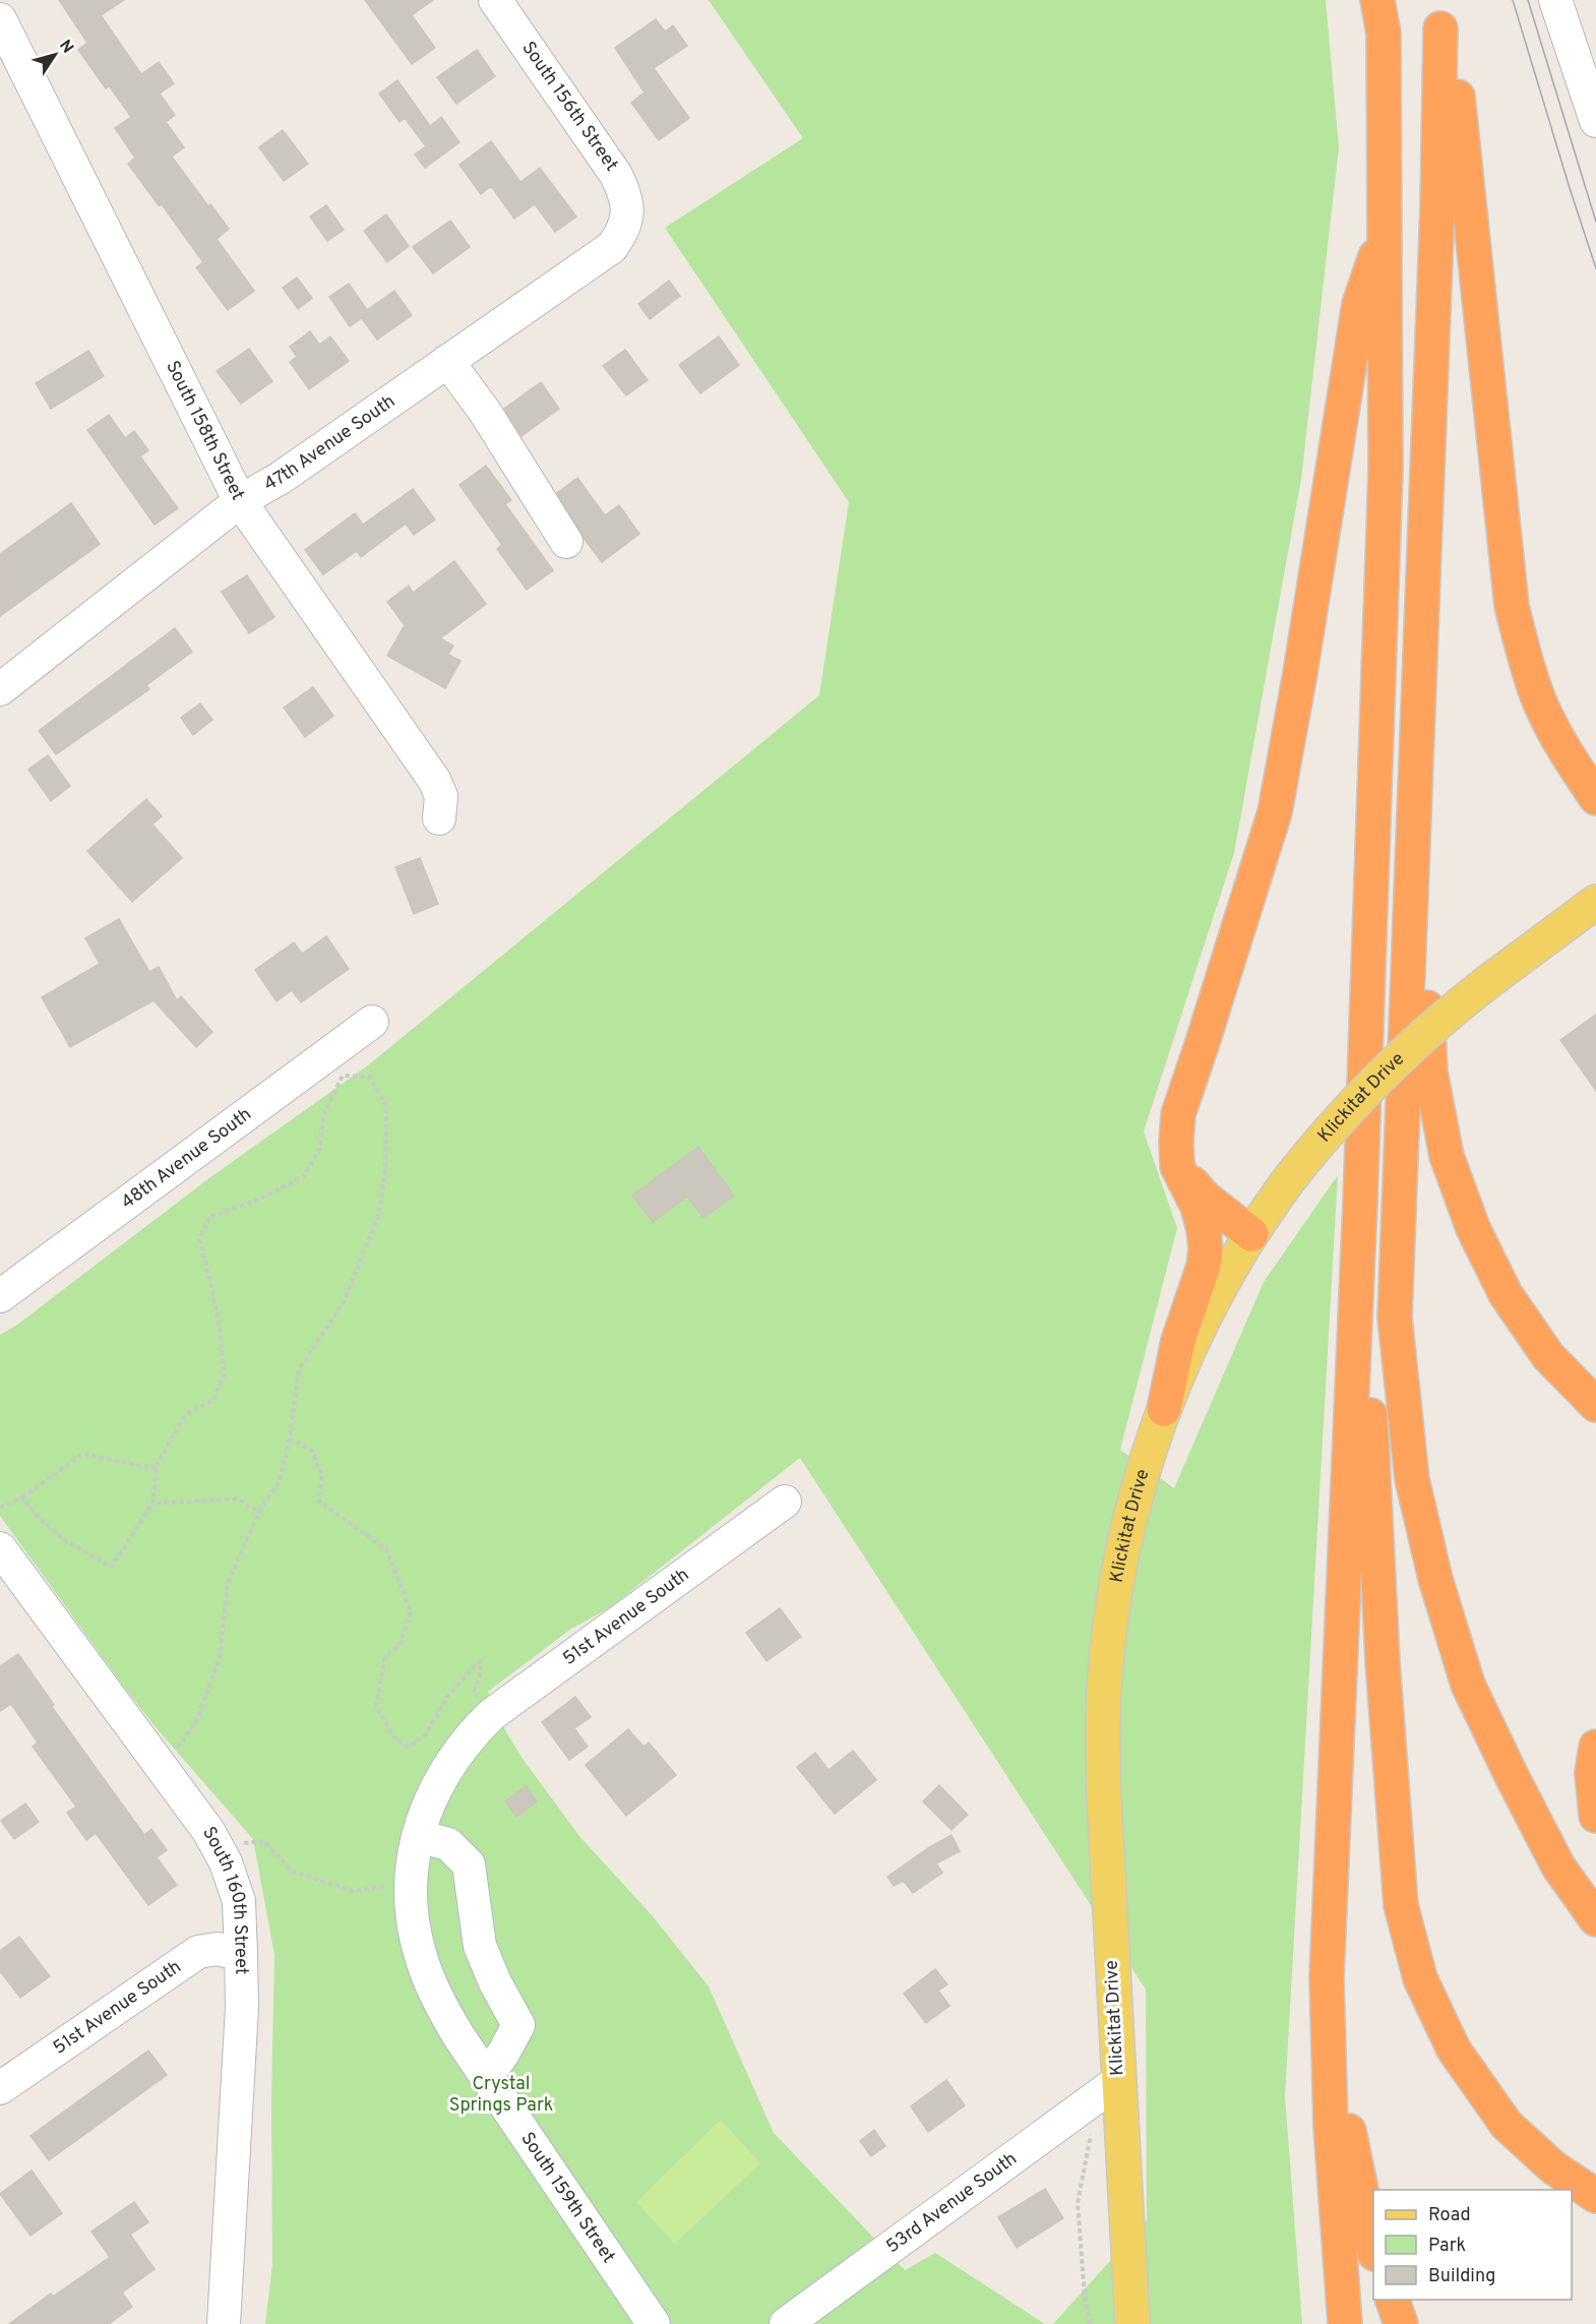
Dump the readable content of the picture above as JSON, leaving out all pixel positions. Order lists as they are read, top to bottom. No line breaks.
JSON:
{"streets":{"main road":["Klickitat Drive"],"street":["South 156th Street","South 158th Street","47th Avenue South","48th Avenue South","51st Avenue South","South 160th Street","South 159th Street","53rd Avenue South"]},"crossings":[["South 156th Street","47th Avenue South"],["South 158th Street","47th Avenue South"],["Klickitat Drive","53rd Avenue South"],["51st Avenue South","South 160th Street"],["51st Avenue South","South 159th Street"]],"parks":["Crystal Springs Park"],"legend":["Road","Park","Building"],"north":"top right"}
